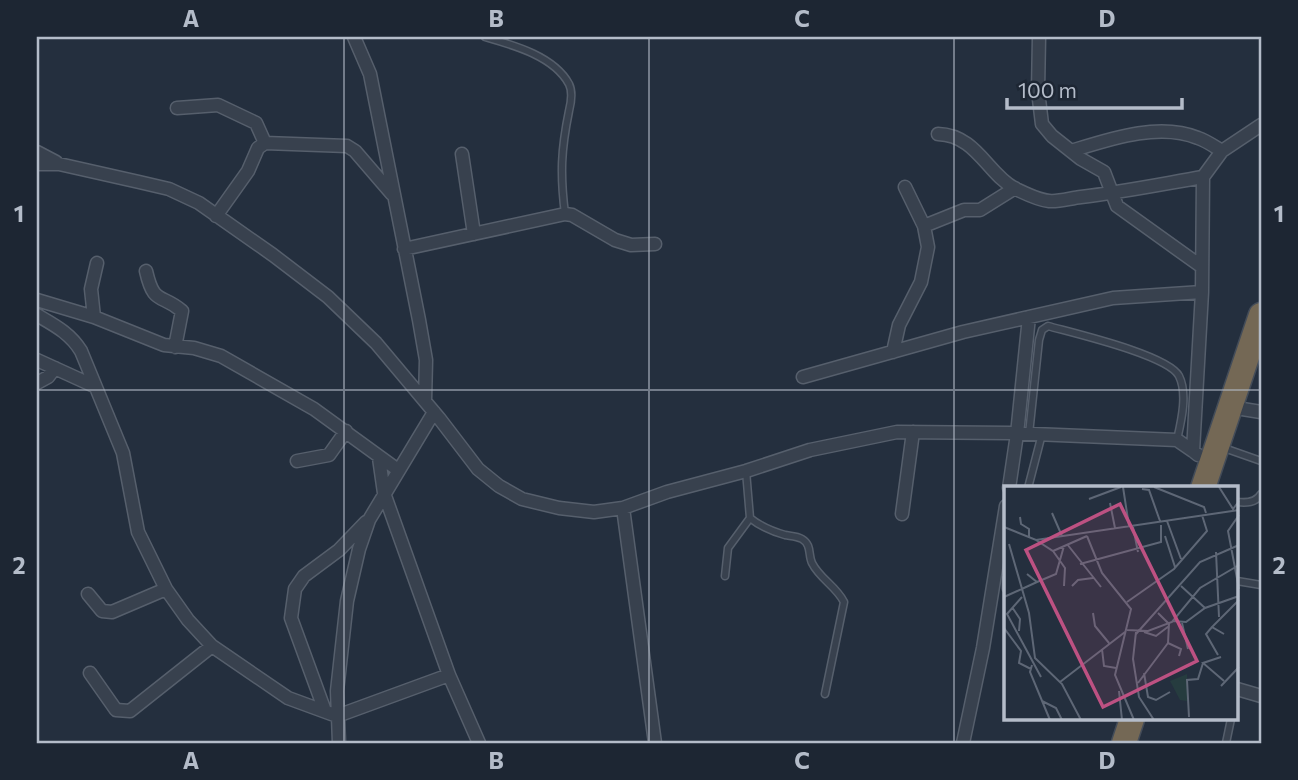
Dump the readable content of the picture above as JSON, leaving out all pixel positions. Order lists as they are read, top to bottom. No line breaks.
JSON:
{"scale_bar":"100 m","grid":{"columns":["A","B","C","D"],"rows":["1","2"]}}
